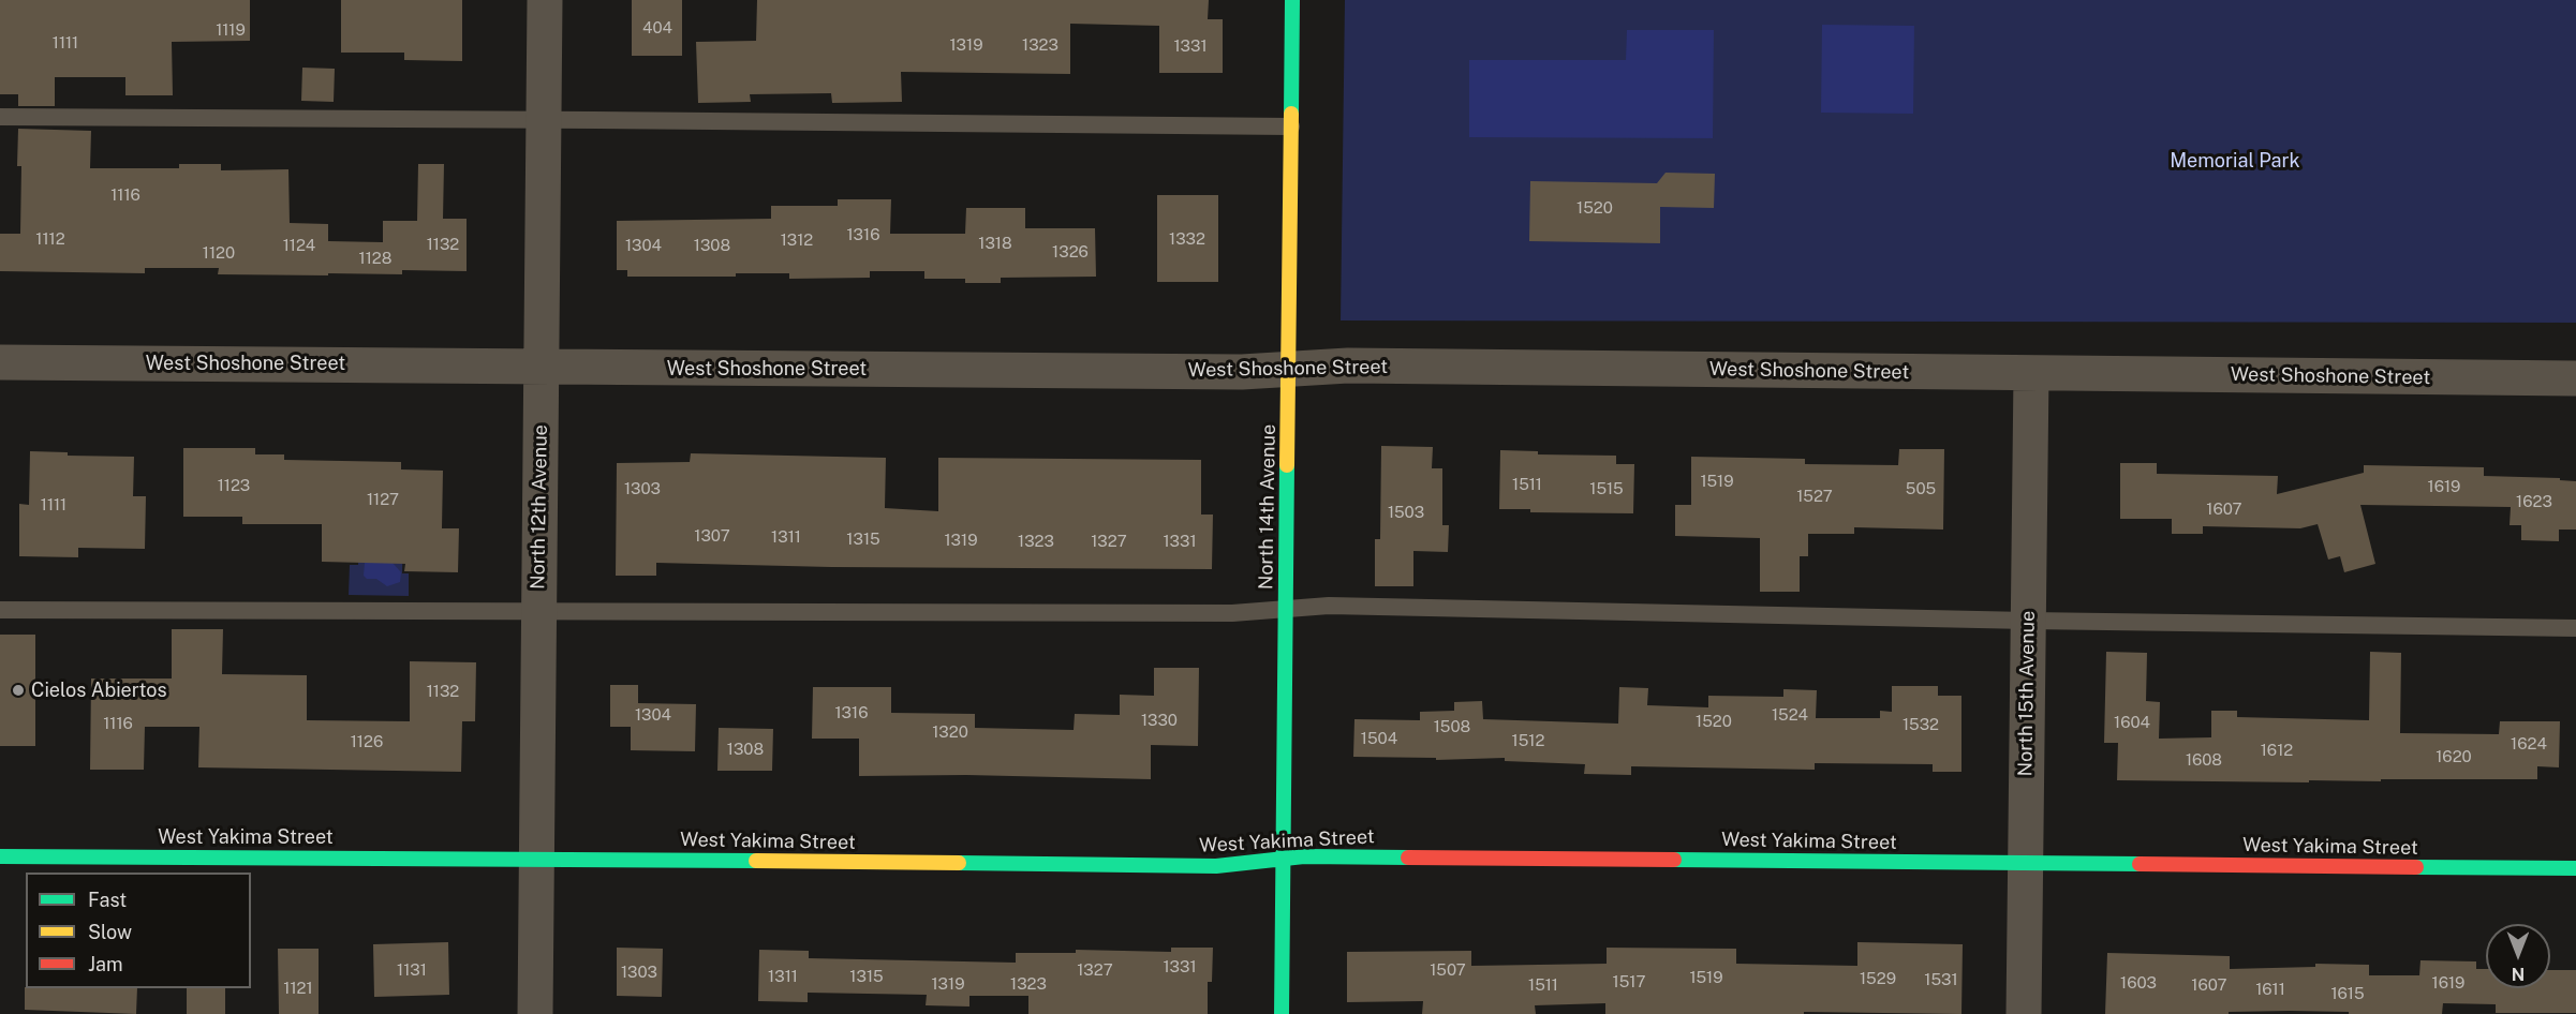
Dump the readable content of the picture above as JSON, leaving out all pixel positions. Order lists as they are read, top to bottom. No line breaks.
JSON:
{"streets":{"street":["West Shoshone Street","North 12th Avenue","North 14th Avenue","North 15th Avenue","West Yakima Street"]},"crossings":[["West Shoshone Street","North 12th Avenue"],["West Shoshone Street","North 14th Avenue"],["West Shoshone Street","North 15th Avenue"],["North 12th Avenue","West Yakima Street"],["North 14th Avenue","West Yakima Street"],["North 15th Avenue","West Yakima Street"]],"parks":["Memorial Park"],"places":["Cielos Abiertos"],"house_numbers":["404","1119","1111","1319","1323","1331","1116","1520","1316","1112","1332","1312","1318","1132","1124","1304","1308","1326","1120","1128","1519","1511","1123","1619","1303","1515","505","1527","1127","1623","1111","1607","1503","1307","1311","1315","1319","1323","1327","1331","1132","1316","1304","1524","1330","1520","1604","1116","1532","1508","1320","1504","1512","1126","1624","1308","1612","1620","1608","1331","1131","1327","1507","1303","1311","1315","1519","1529","1531","1517","1603","1619","1319","1323","1511","1607","1121","1611","1615"],"legend":["Fast","Slow","Jam"],"north":"bottom"}
